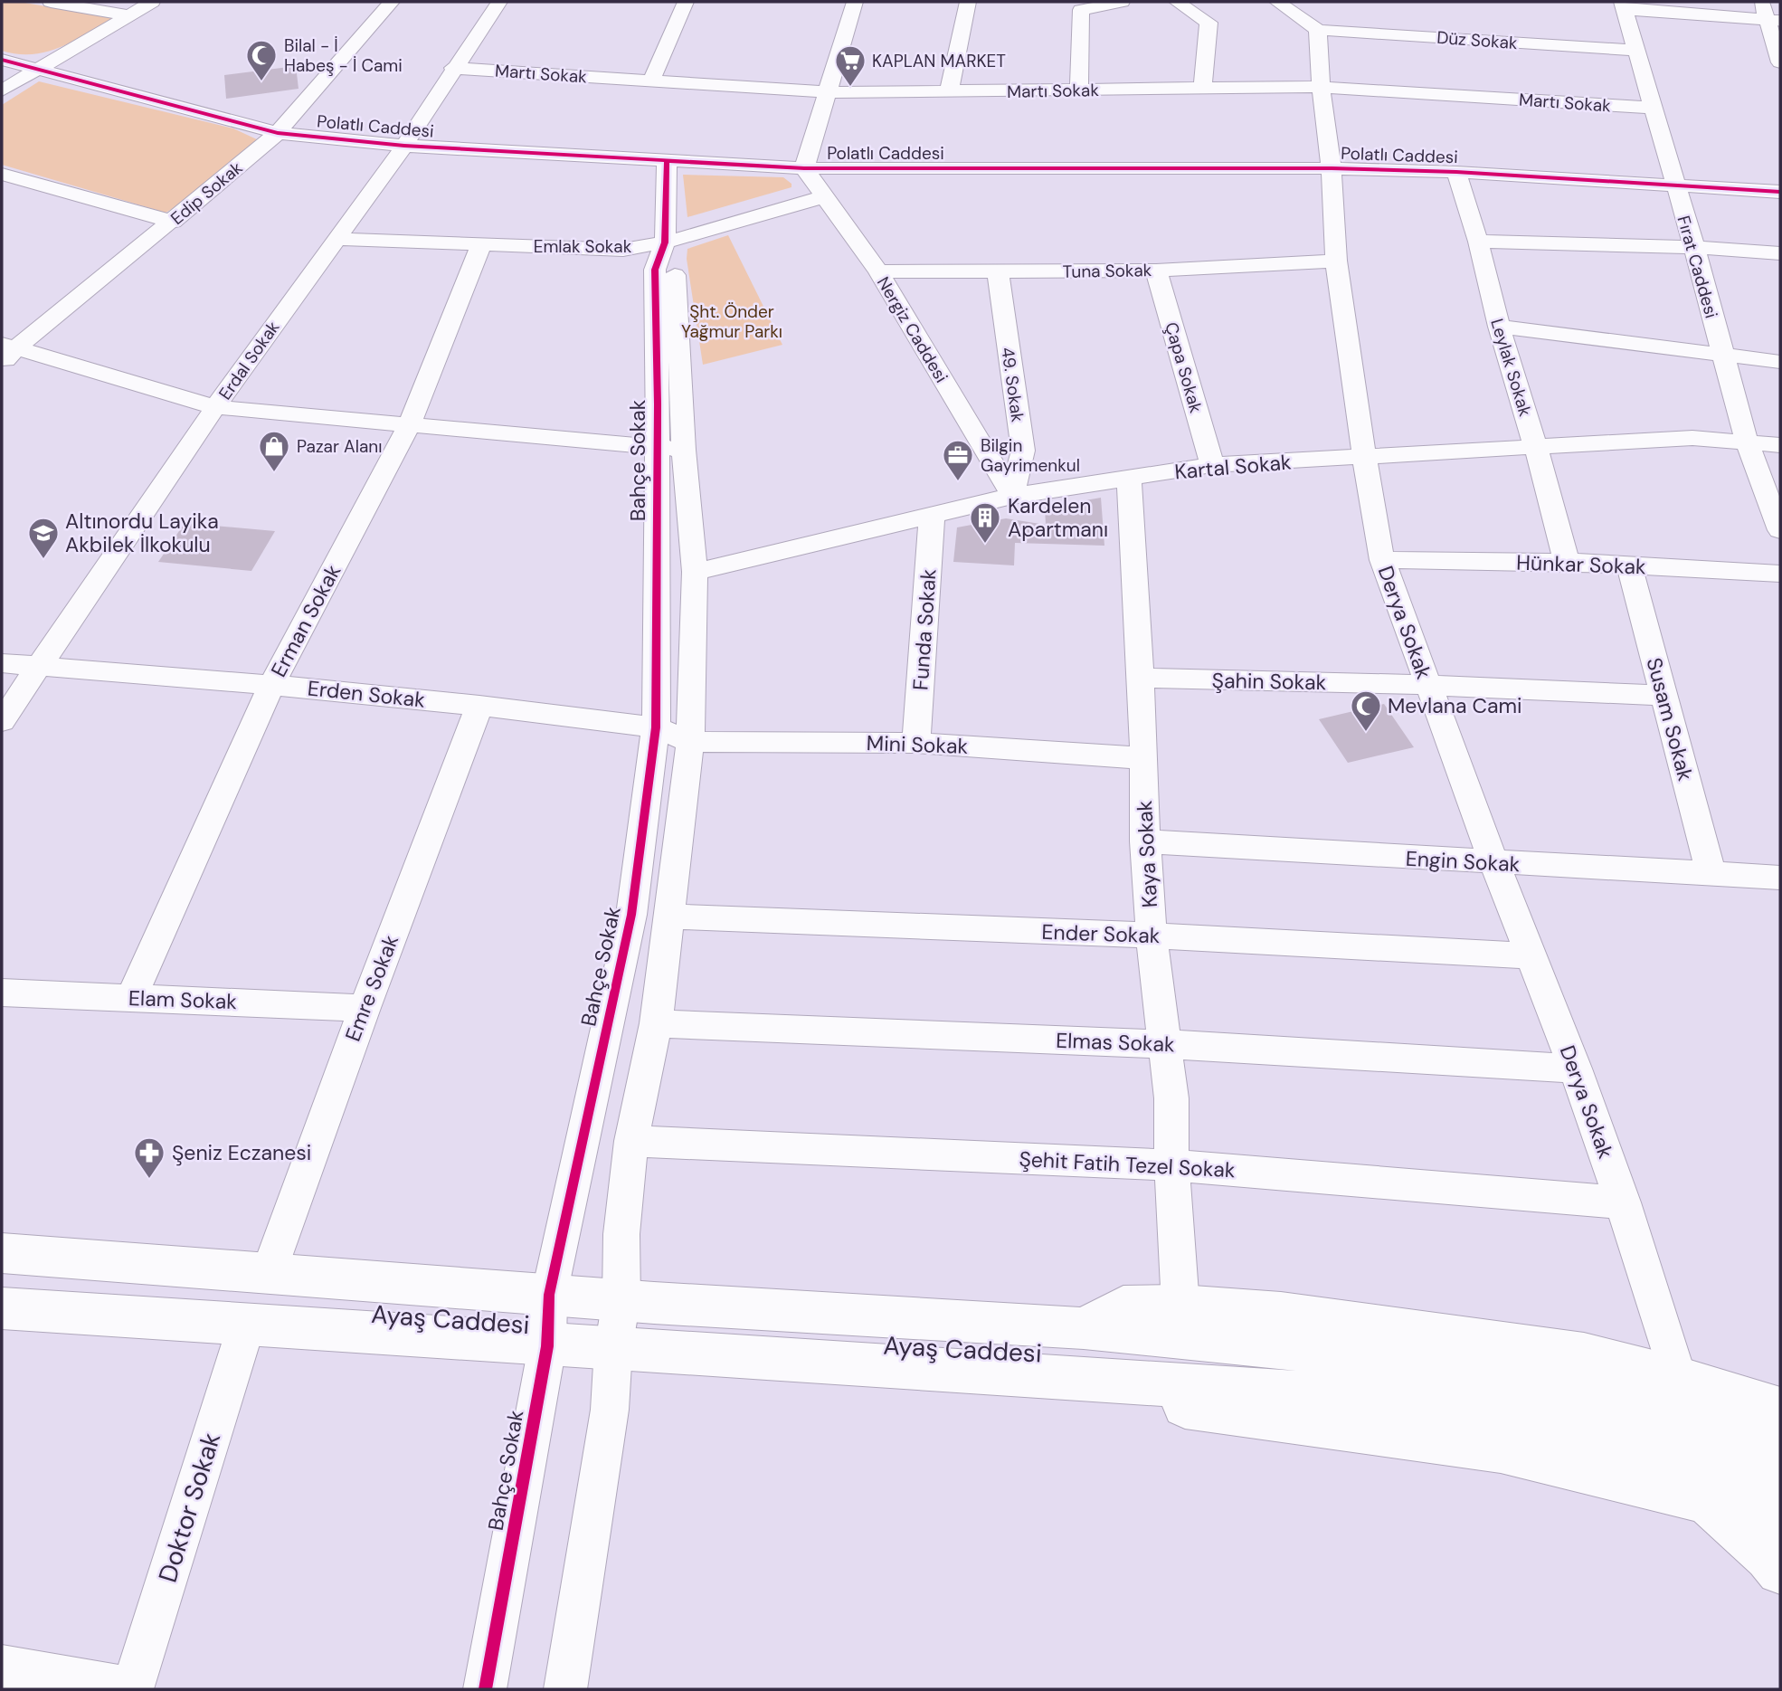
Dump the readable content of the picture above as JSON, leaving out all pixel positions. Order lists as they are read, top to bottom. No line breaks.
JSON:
{"streets":{"main road":["Ayaş Caddesi"],"street":["Düz Sokak","Martı Sokak","Polatlı Caddesi","Edip Sokak","Emlak Sokak","Fırat Caddesi","Tuna Sokak","Nergiz Caddesi","Erdal Sokak","Çapa Sokak","Leylak Sokak","49. Sokak","Bahçe Sokak","Kartal Sokak","Hünkar Sokak","Erman Sokak","Derya Sokak","Funda Sokak","Şahin Sokak","Erden Sokak","Susam Sokak","Mini Sokak","Kaya Sokak","Engin Sokak","Ender Sokak","Emre Sokak","Elam Sokak","Elmas Sokak","Şehit Fatih Tezel Sokak","Doktor Sokak"]},"crossings":[["Düz Sokak","Fırat Caddesi"],["Düz Sokak","Derya Sokak"],["Martı Sokak","Fırat Caddesi"],["Martı Sokak","Erdal Sokak"],["Martı Sokak","Derya Sokak"],["Polatlı Caddesi","Edip Sokak"],["Polatlı Caddesi","Fırat Caddesi"],["Polatlı Caddesi","Nergiz Caddesi"],["Polatlı Caddesi","Erdal Sokak"],["Polatlı Caddesi","Leylak Sokak"],["Polatlı Caddesi","Bahçe Sokak"],["Polatlı Caddesi","Derya Sokak"],["Emlak Sokak","Nergiz Caddesi"],["Emlak Sokak","Erdal Sokak"],["Emlak Sokak","Bahçe Sokak"],["Emlak Sokak","Erman Sokak"],["Fırat Caddesi","Kartal Sokak"],["Tuna Sokak","Nergiz Caddesi"],["Tuna Sokak","Çapa Sokak"],["Tuna Sokak","49. Sokak"],["Tuna Sokak","Derya Sokak"],["Nergiz Caddesi","49. Sokak"],["Nergiz Caddesi","Kartal Sokak"],["Erdal Sokak","Erden Sokak"],["Çapa Sokak","Kartal Sokak"],["Leylak Sokak","Kartal Sokak"],["Leylak Sokak","Hünkar Sokak"],["49. Sokak","Kartal Sokak"],["Bahçe Sokak","Kartal Sokak"],["Bahçe Sokak","Erden Sokak"],["Bahçe Sokak","Mini Sokak"],["Bahçe Sokak","Ender Sokak"],["Bahçe Sokak","Elmas Sokak"],["Bahçe Sokak","Şehit Fatih Tezel Sokak"],["Bahçe Sokak","Ayaş Caddesi"],["Kartal Sokak","Derya Sokak"],["Kartal Sokak","Funda Sokak"],["Kartal Sokak","Kaya Sokak"],["Hünkar Sokak","Derya Sokak"],["Hünkar Sokak","Susam Sokak"],["Erman Sokak","Erden Sokak"],["Erman Sokak","Elam Sokak"],["Derya Sokak","Şahin Sokak"],["Derya Sokak","Engin Sokak"],["Derya Sokak","Ender Sokak"],["Derya Sokak","Elmas Sokak"],["Derya Sokak","Şehit Fatih Tezel Sokak"],["Funda Sokak","Mini Sokak"],["Şahin Sokak","Susam Sokak"],["Şahin Sokak","Kaya Sokak"],["Erden Sokak","Mini Sokak"],["Erden Sokak","Emre Sokak"],["Susam Sokak","Engin Sokak"],["Mini Sokak","Kaya Sokak"],["Kaya Sokak","Engin Sokak"],["Kaya Sokak","Ender Sokak"],["Kaya Sokak","Elmas Sokak"],["Kaya Sokak","Şehit Fatih Tezel Sokak"],["Emre Sokak","Elam Sokak"],["Emre Sokak","Ayaş Caddesi"],["Ayaş Caddesi","Doktor Sokak"]],"parks":["Şht. Önder Yağmur Parkı"],"places":{"mosque":["Bilal - İ Habeş - İ Cami","Mevlana Cami"],"supermarket":["KAPLAN MARKET"],"shop":["Pazar Alanı"],"office":["Bilgin Gayrimenkul"],"building":["Kardelen Apartmanı"],"school or university":["Altınordu Layika Akbilek İlkokulu"],"pharmacy":["Şeniz Eczanesi"]}}
